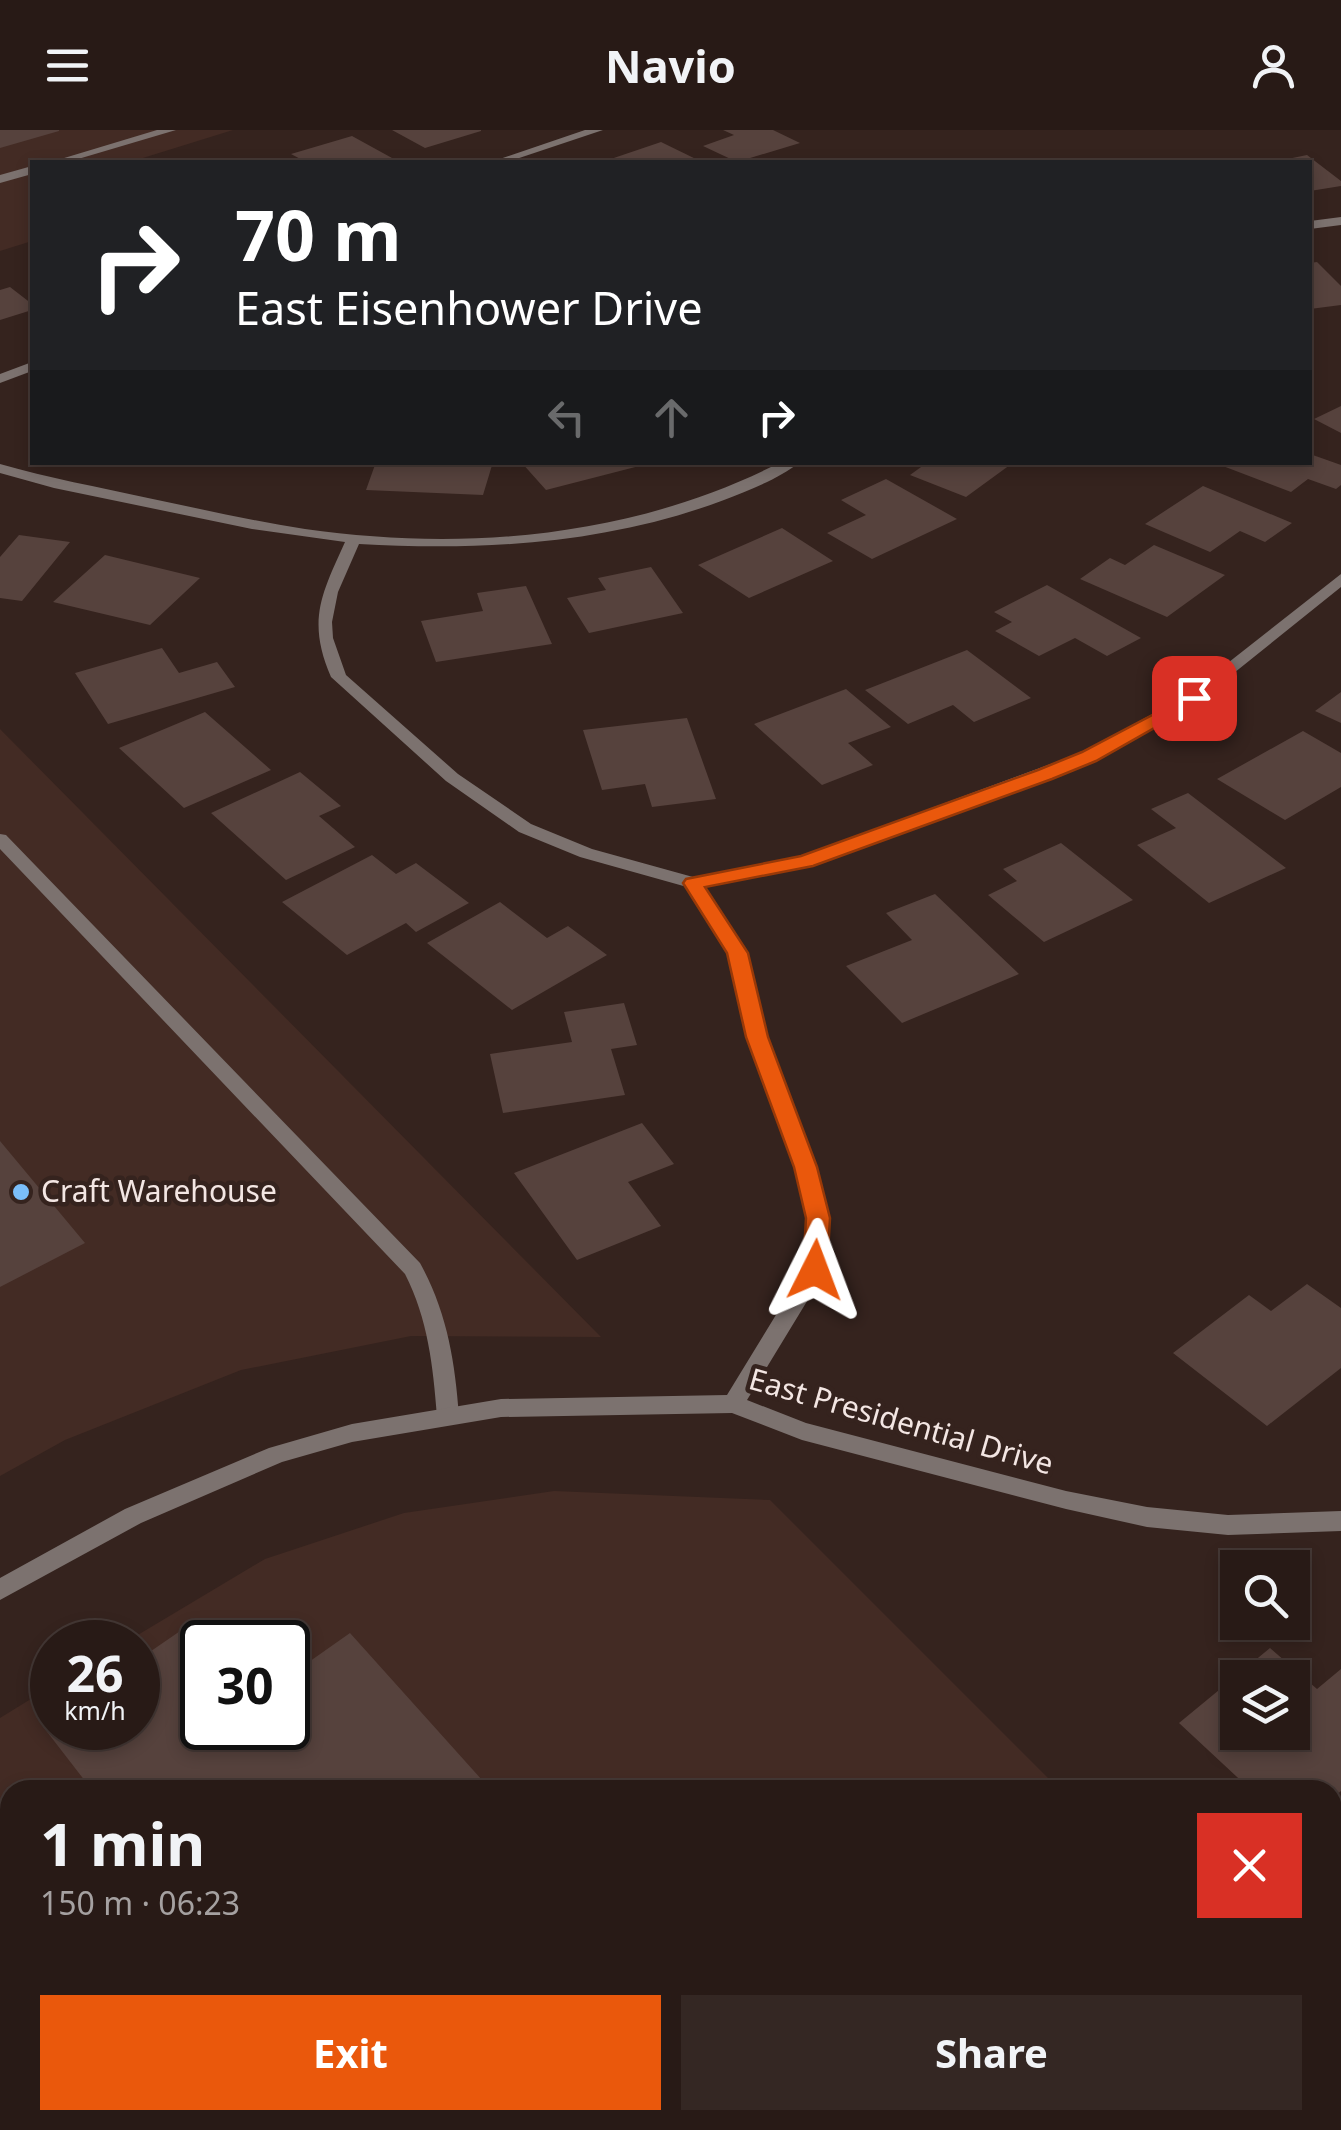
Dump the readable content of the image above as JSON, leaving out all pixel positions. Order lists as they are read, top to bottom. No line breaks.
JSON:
{"streets":{"street":["East Presidential Drive"]},"places":["Craft Warehouse"],"page":{"header":"Navio","turn":["70 m","East Eisenhower Drive"],"speed":"26 km/h","limit":"30","heading":["1 min","150 m · 06:23"],"buttons":["Exit","Share"]}}
